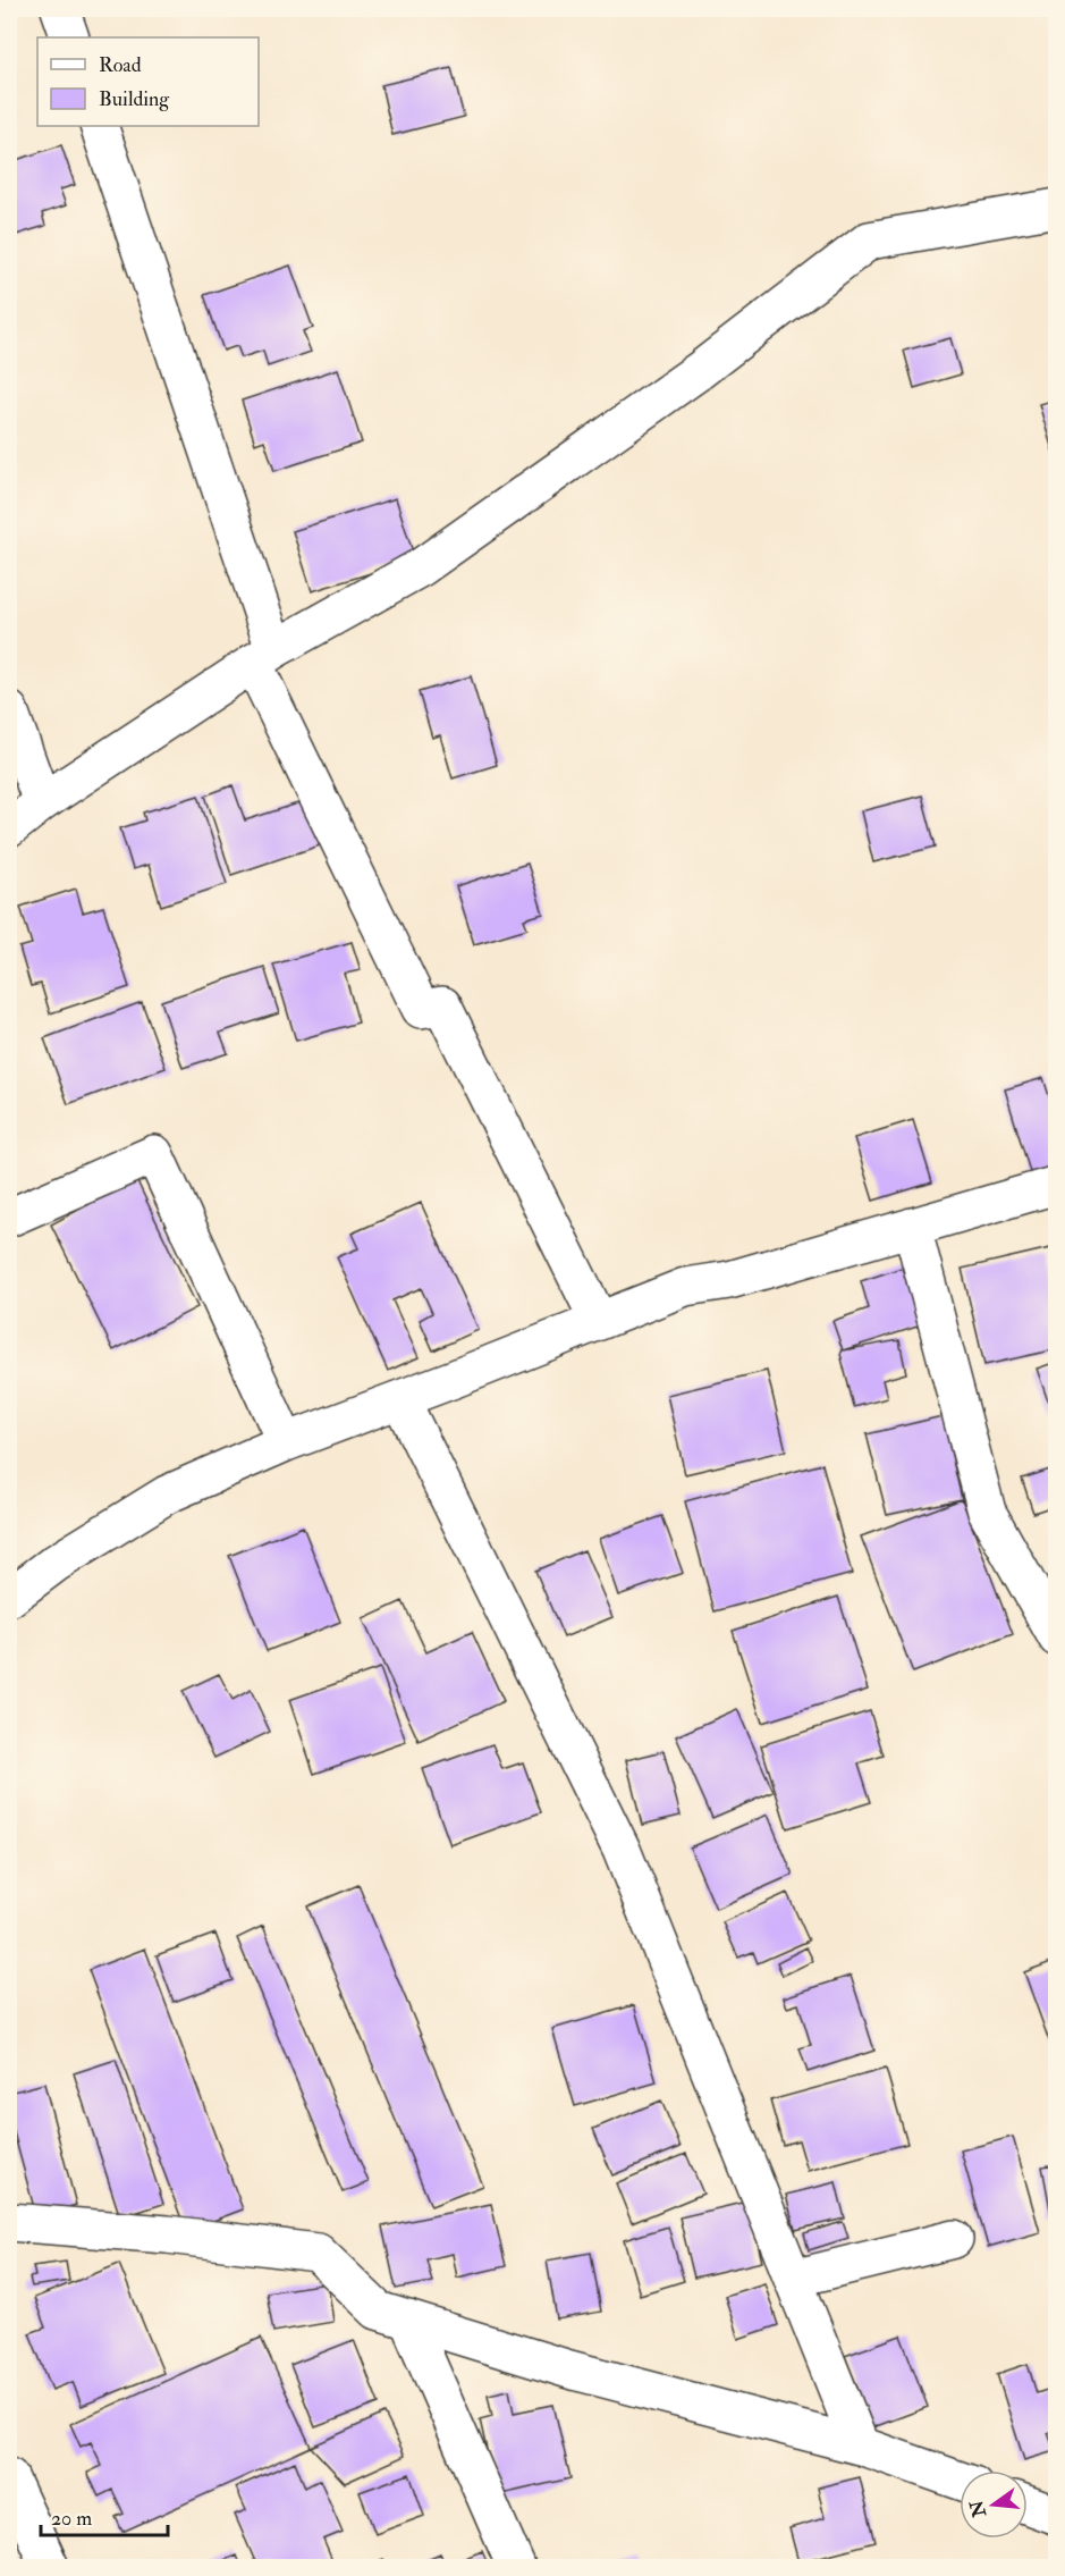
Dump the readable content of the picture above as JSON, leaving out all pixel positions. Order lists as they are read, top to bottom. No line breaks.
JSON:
{"legend":["Road","Building"],"scale_bar":"20 m","north":"left"}
